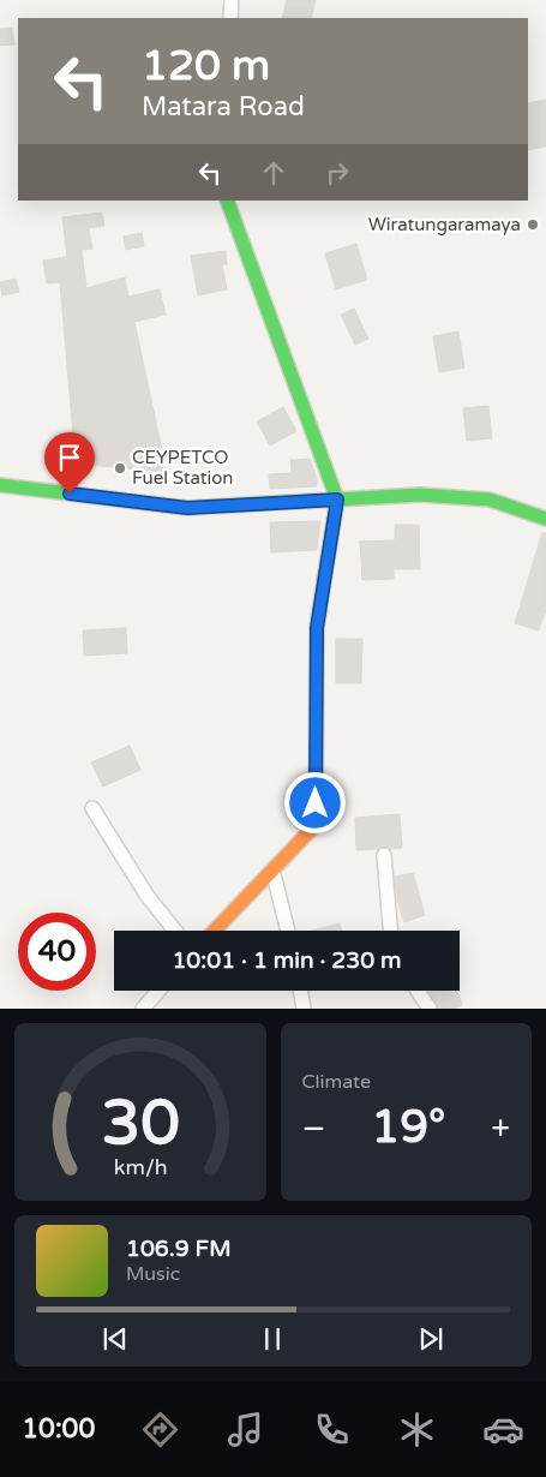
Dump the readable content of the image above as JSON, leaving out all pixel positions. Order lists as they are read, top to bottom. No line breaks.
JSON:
{"places":["Wiratungaramaya","CEYPETCO Fuel Station"],"page":{"turn":["120 m","Matara Road"],"limit":"40","trip":"10:01 · 1 min · 230 m","tile":"Climate","heat":["−","19°","+"],"song":["106.9 FM","Music"],"tabs":"10:00","gauge":["30","km/h"]}}
